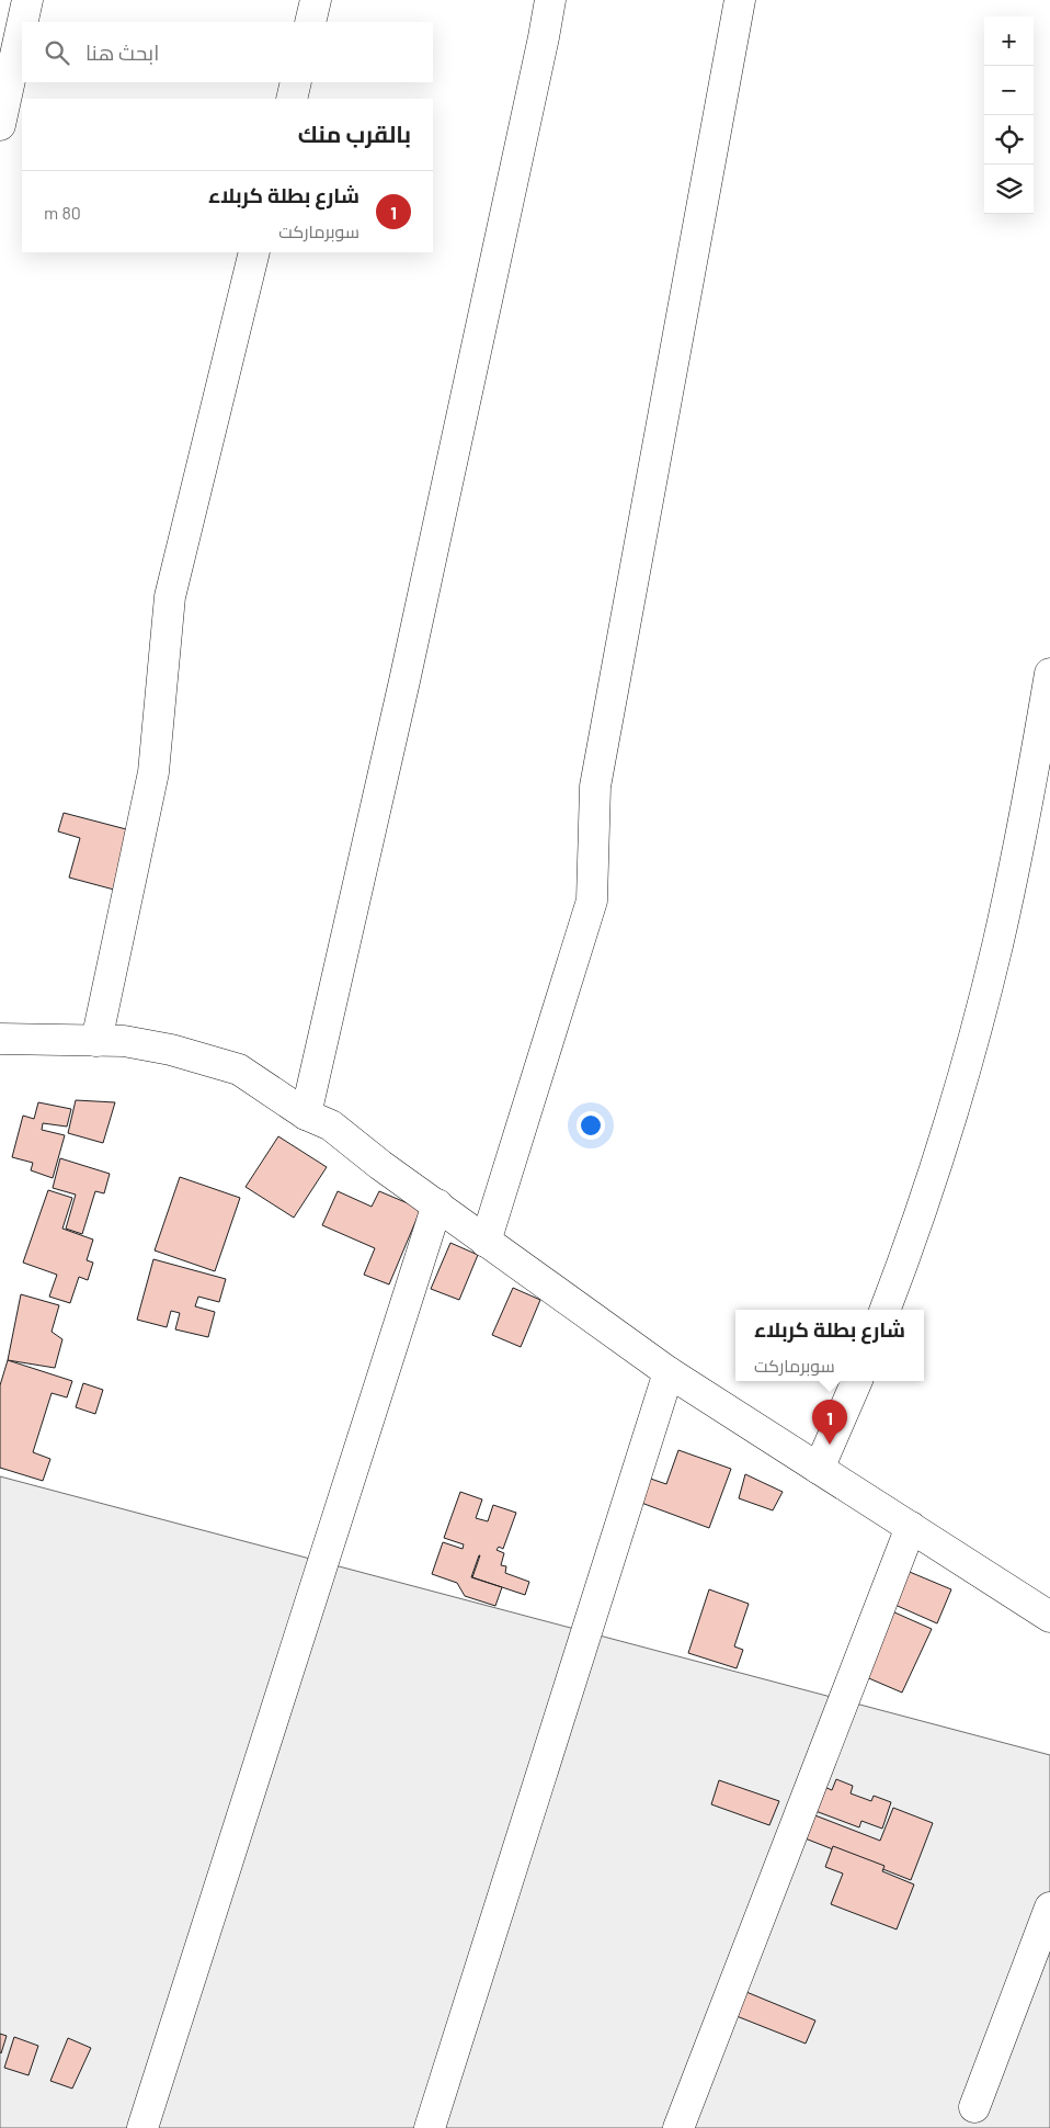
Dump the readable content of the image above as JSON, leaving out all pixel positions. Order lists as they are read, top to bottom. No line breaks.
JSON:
{"page":{"map_buttons":["+","−"],"search":"ابحث هنا","heading":"بالقرب منك","list":[{"mark":"1","name":"شارع بطلة كربلاء","note":"سوبرماركت","value":"80 m"}],"popup":["شارع بطلة كربلاء","سوبرماركت"],"pins":"1"}}
